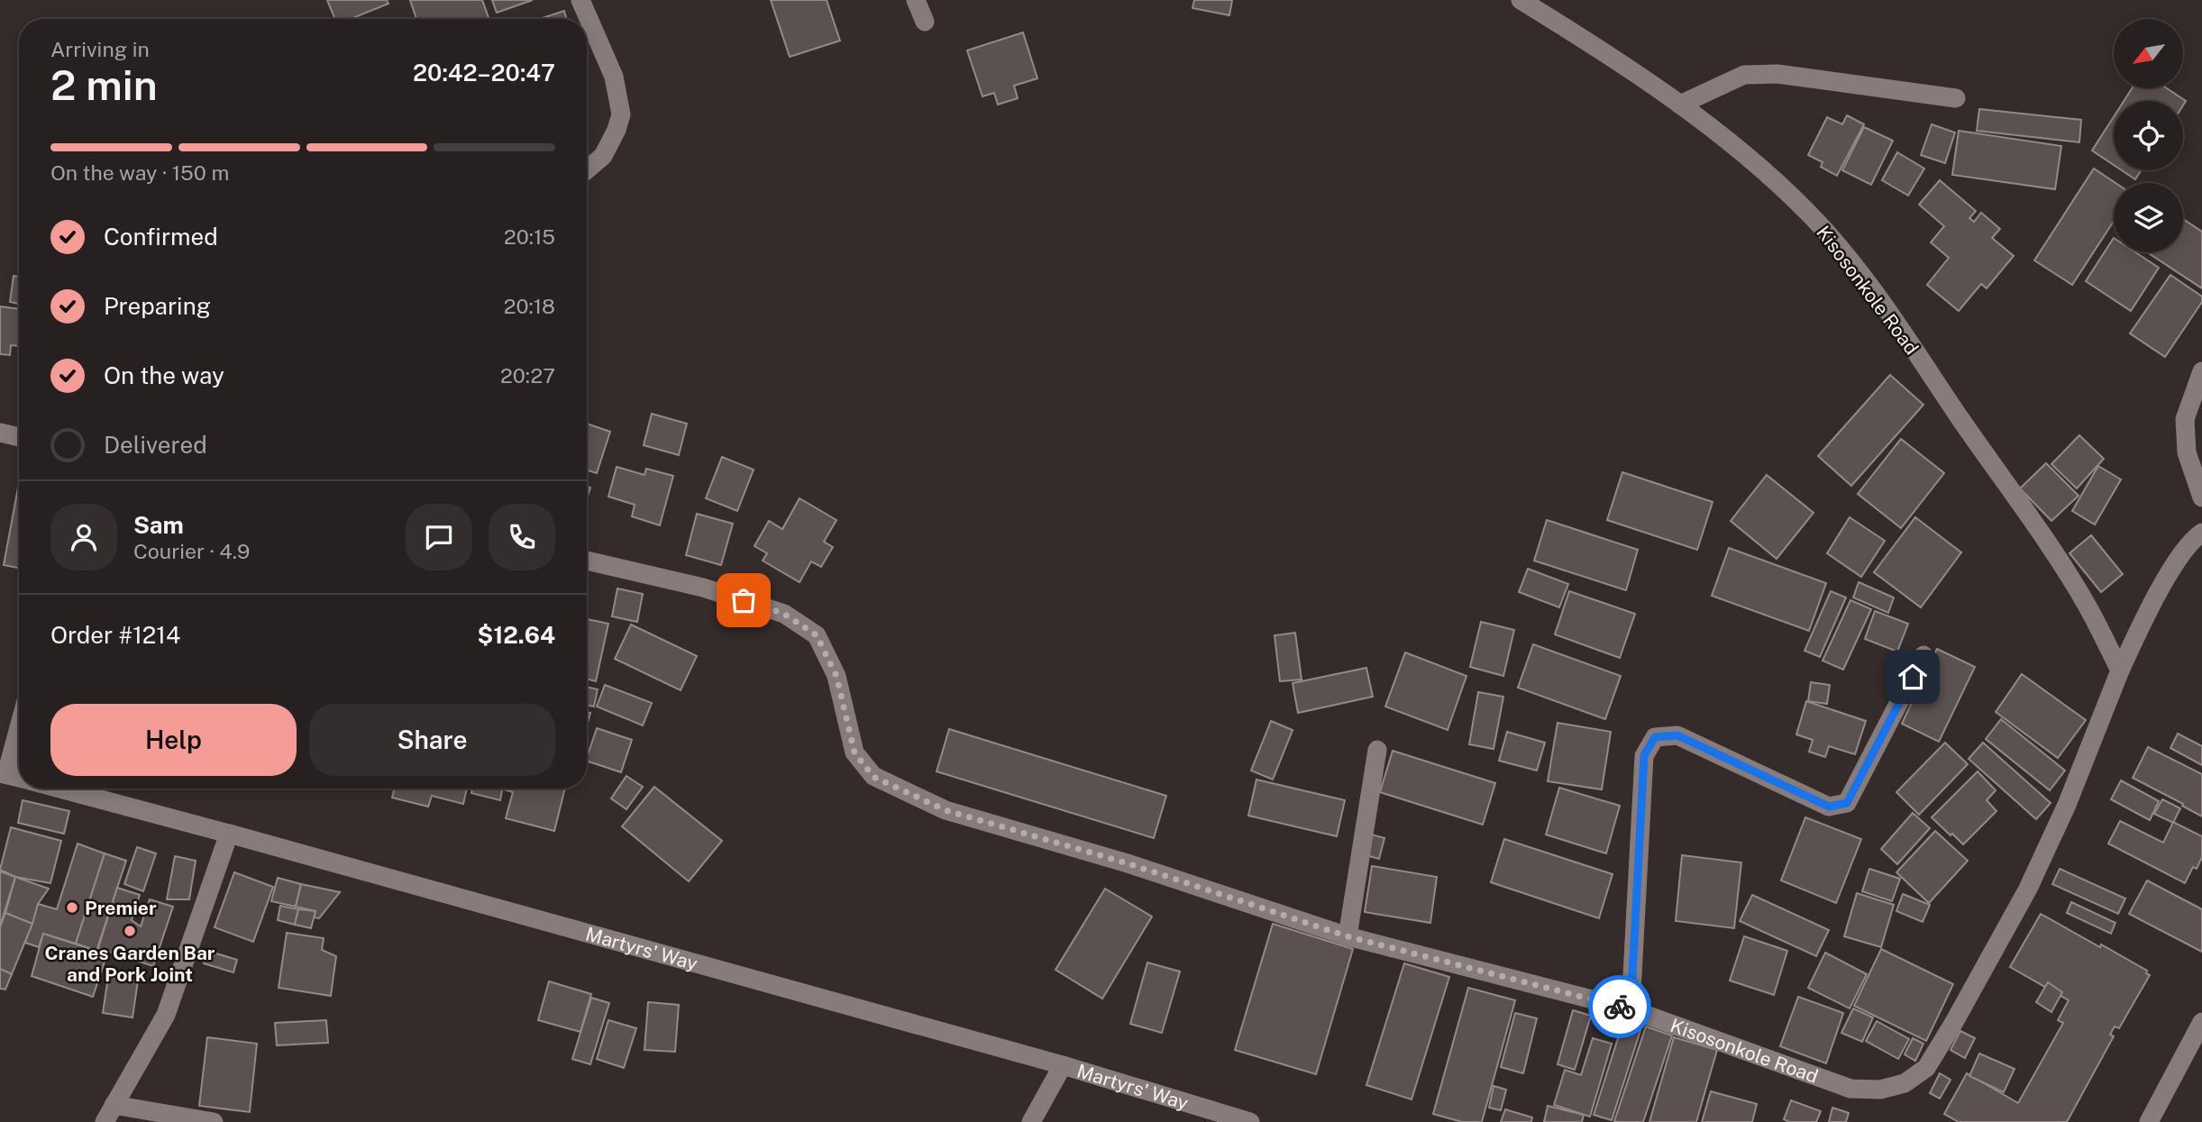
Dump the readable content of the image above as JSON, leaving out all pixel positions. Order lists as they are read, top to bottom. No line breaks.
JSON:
{"streets":{"street":["Kisosonkole Road","Martyrs' Way"]},"places":["Premier","Cranes Garden Bar and Pork Joint"],"north":"bottom left","page":{"heading":["2 min","Arriving in","20:42–20:47"],"panel":["Sam","Courier · 4.9","Order #1214","$12.64"],"bar":"On the way · 150 m","list":[["Confirmed","20:15"],["Preparing","20:18"],["On the way","20:27"],"Delivered"],"buttons":["Help","Share"]}}
